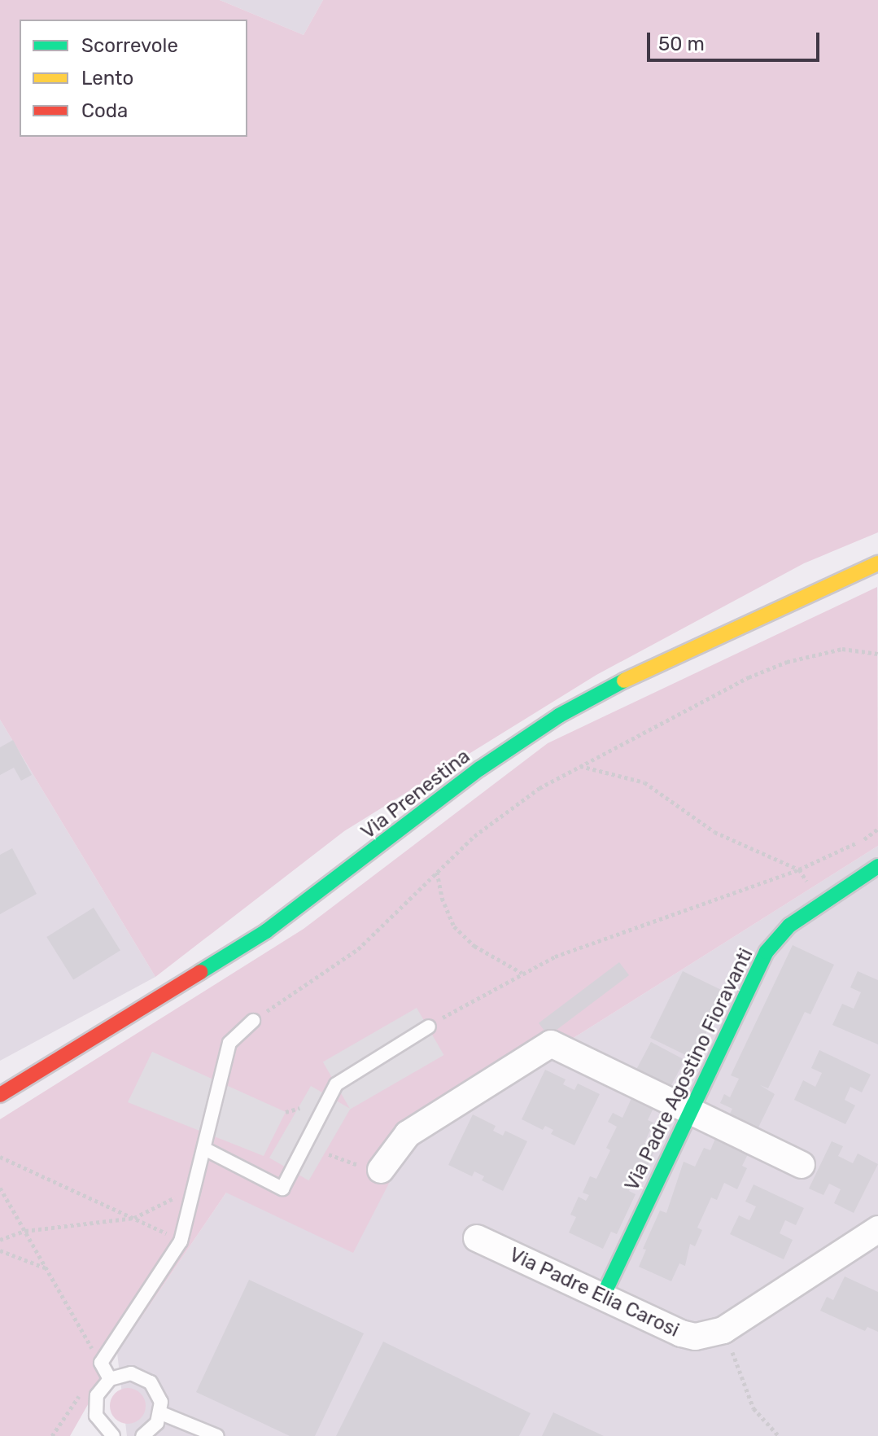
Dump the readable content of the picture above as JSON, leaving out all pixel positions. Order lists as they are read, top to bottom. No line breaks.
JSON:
{"streets":{"main road":["Via Prenestina","Via Padre Agostino Fioravanti"],"street":["Via Padre Elia Carosi"]},"crossings":[["Via Padre Agostino Fioravanti","Via Padre Elia Carosi"]],"legend":["Scorrevole","Lento","Coda"],"scale_bar":"50 m"}
